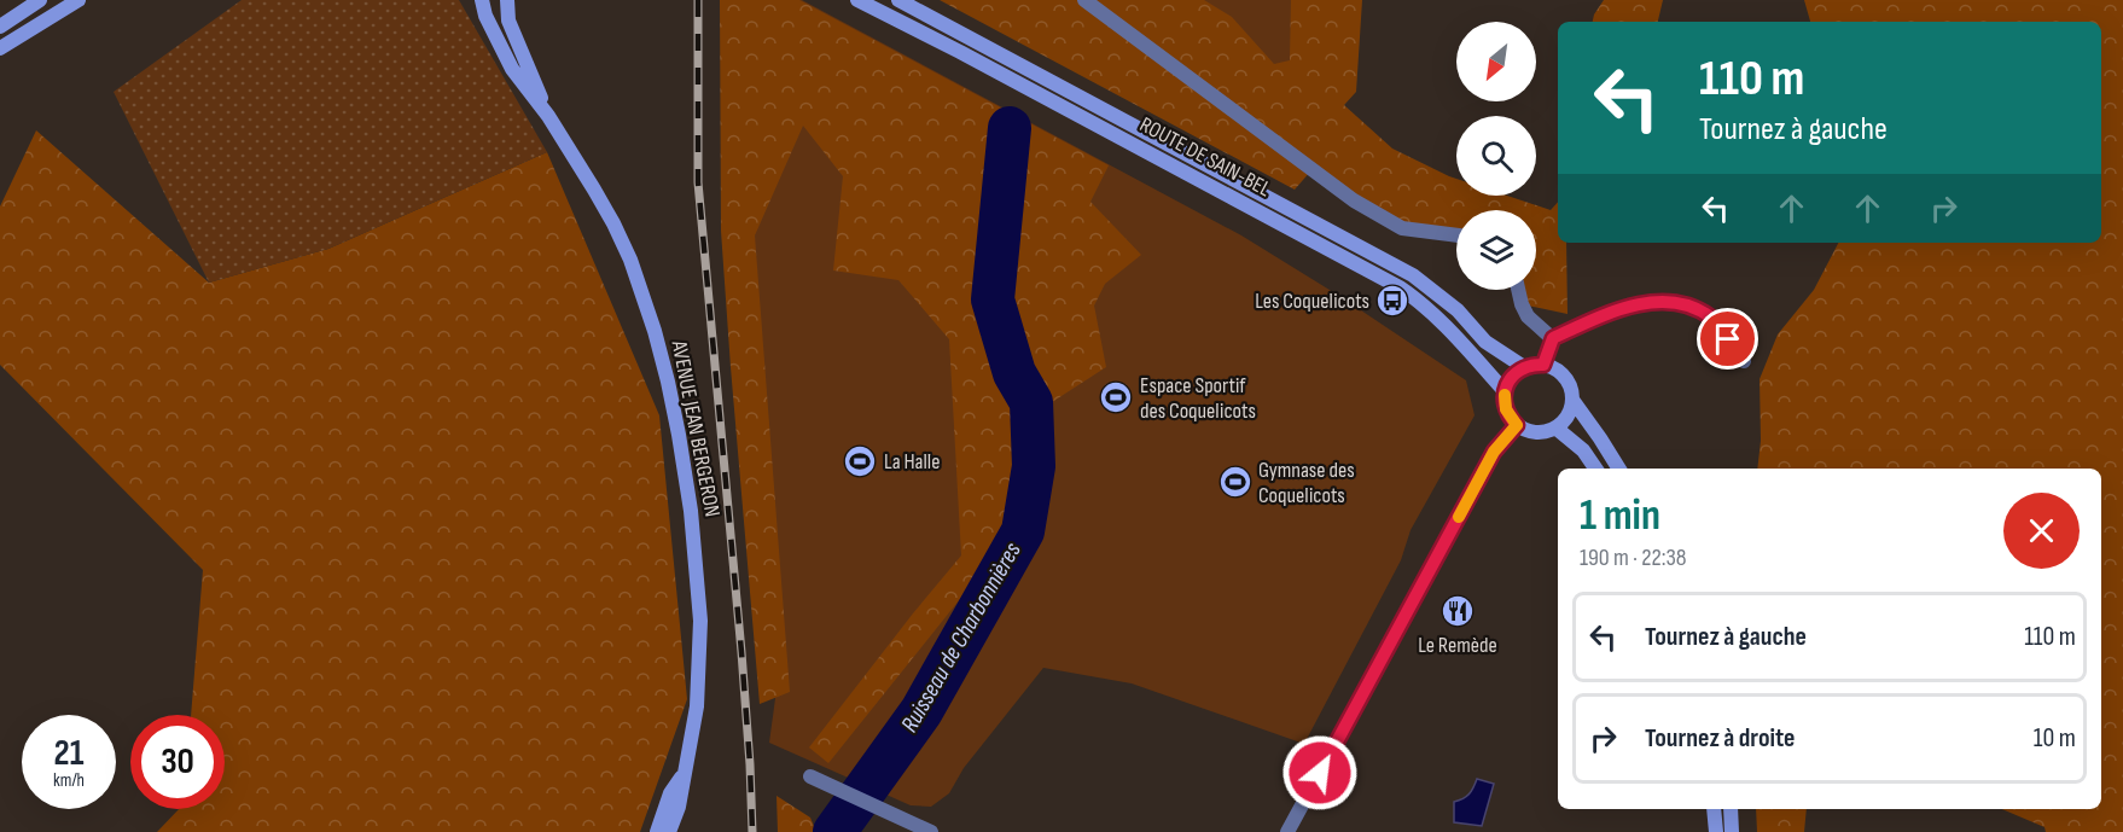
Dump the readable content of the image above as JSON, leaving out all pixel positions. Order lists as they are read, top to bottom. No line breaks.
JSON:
{"streets":{"main road":["ROUTE DE SAIN-BEL","AVENUE JEAN BERGERON"]},"water":["Ruisseau de Charbonnières"],"places":{"bus stop":["Les Coquelicots"],"sports":["Espace Sportif des Coquelicots","La Halle","Gymnase des Coquelicots"],"restaurant":["Le Remède"]},"north":"bottom left","page":{"turn":["110 m","Tournez à gauche"],"heading":["1 min","190 m · 22:38"],"list":[{"name":"Tournez à gauche","value":"110 m"},{"name":"Tournez à droite","value":"10 m"}],"speed":"21 km/h","limit":"30"}}
